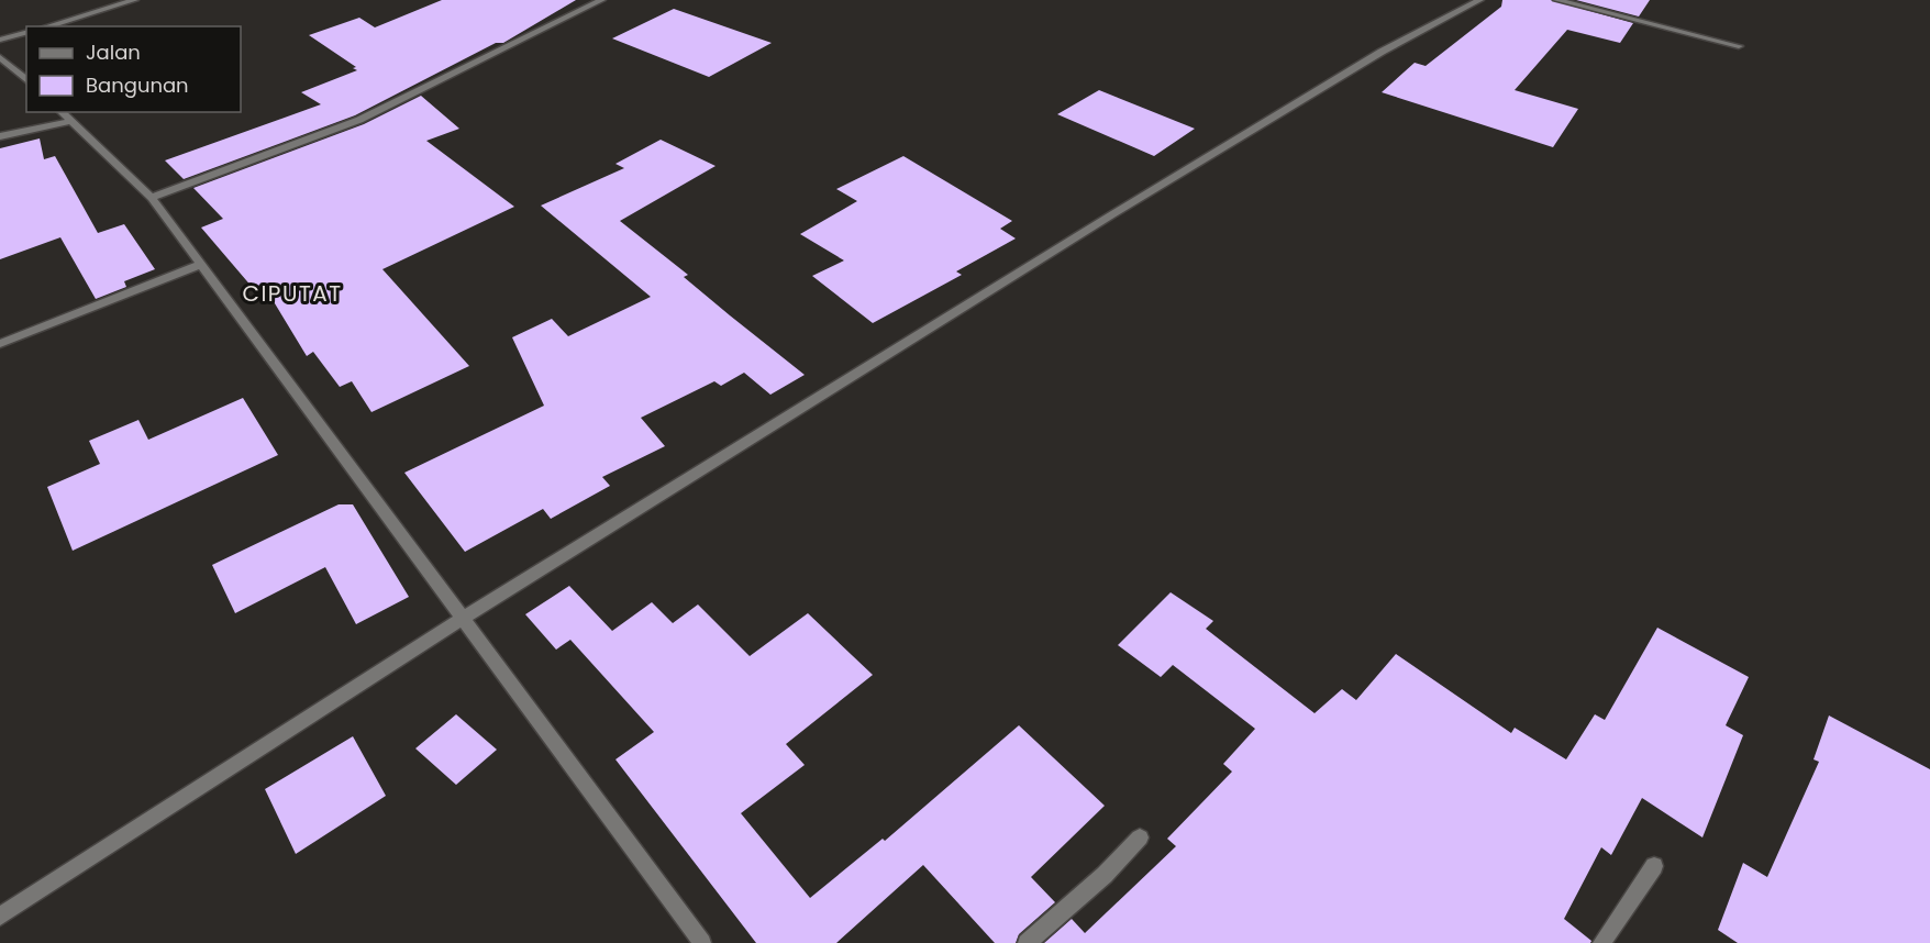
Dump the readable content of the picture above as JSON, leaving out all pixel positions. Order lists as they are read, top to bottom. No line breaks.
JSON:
{"districts":["CIPUTAT"],"legend":["Jalan","Bangunan"]}
